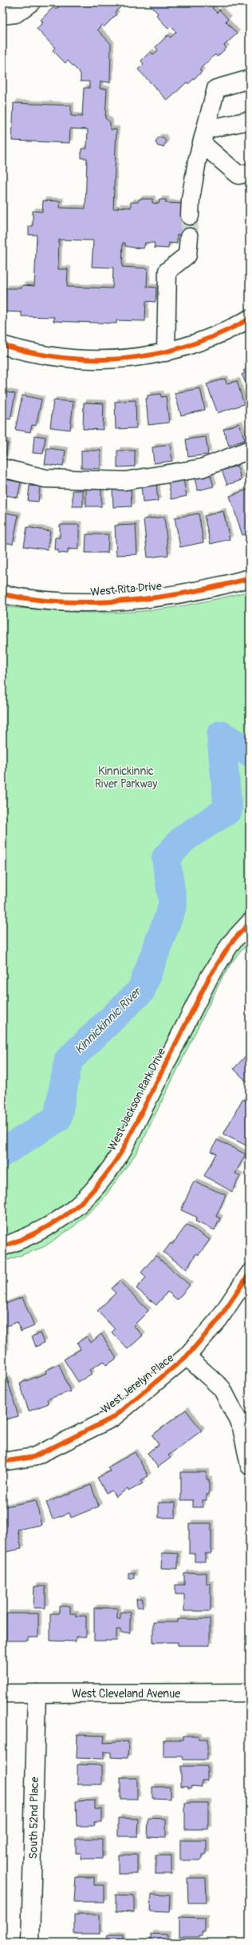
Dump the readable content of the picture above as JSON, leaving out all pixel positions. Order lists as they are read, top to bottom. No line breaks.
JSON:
{"streets":{"street":["West Rita Drive","West Jackson Park Drive","West Jerelyn Place","West Cleveland Avenue","South 52nd Place"]},"crossings":[["West Cleveland Avenue","South 52nd Place"]],"water":["Kinnickinnic River"],"parks":["Kinnickinnic River Parkway"]}
